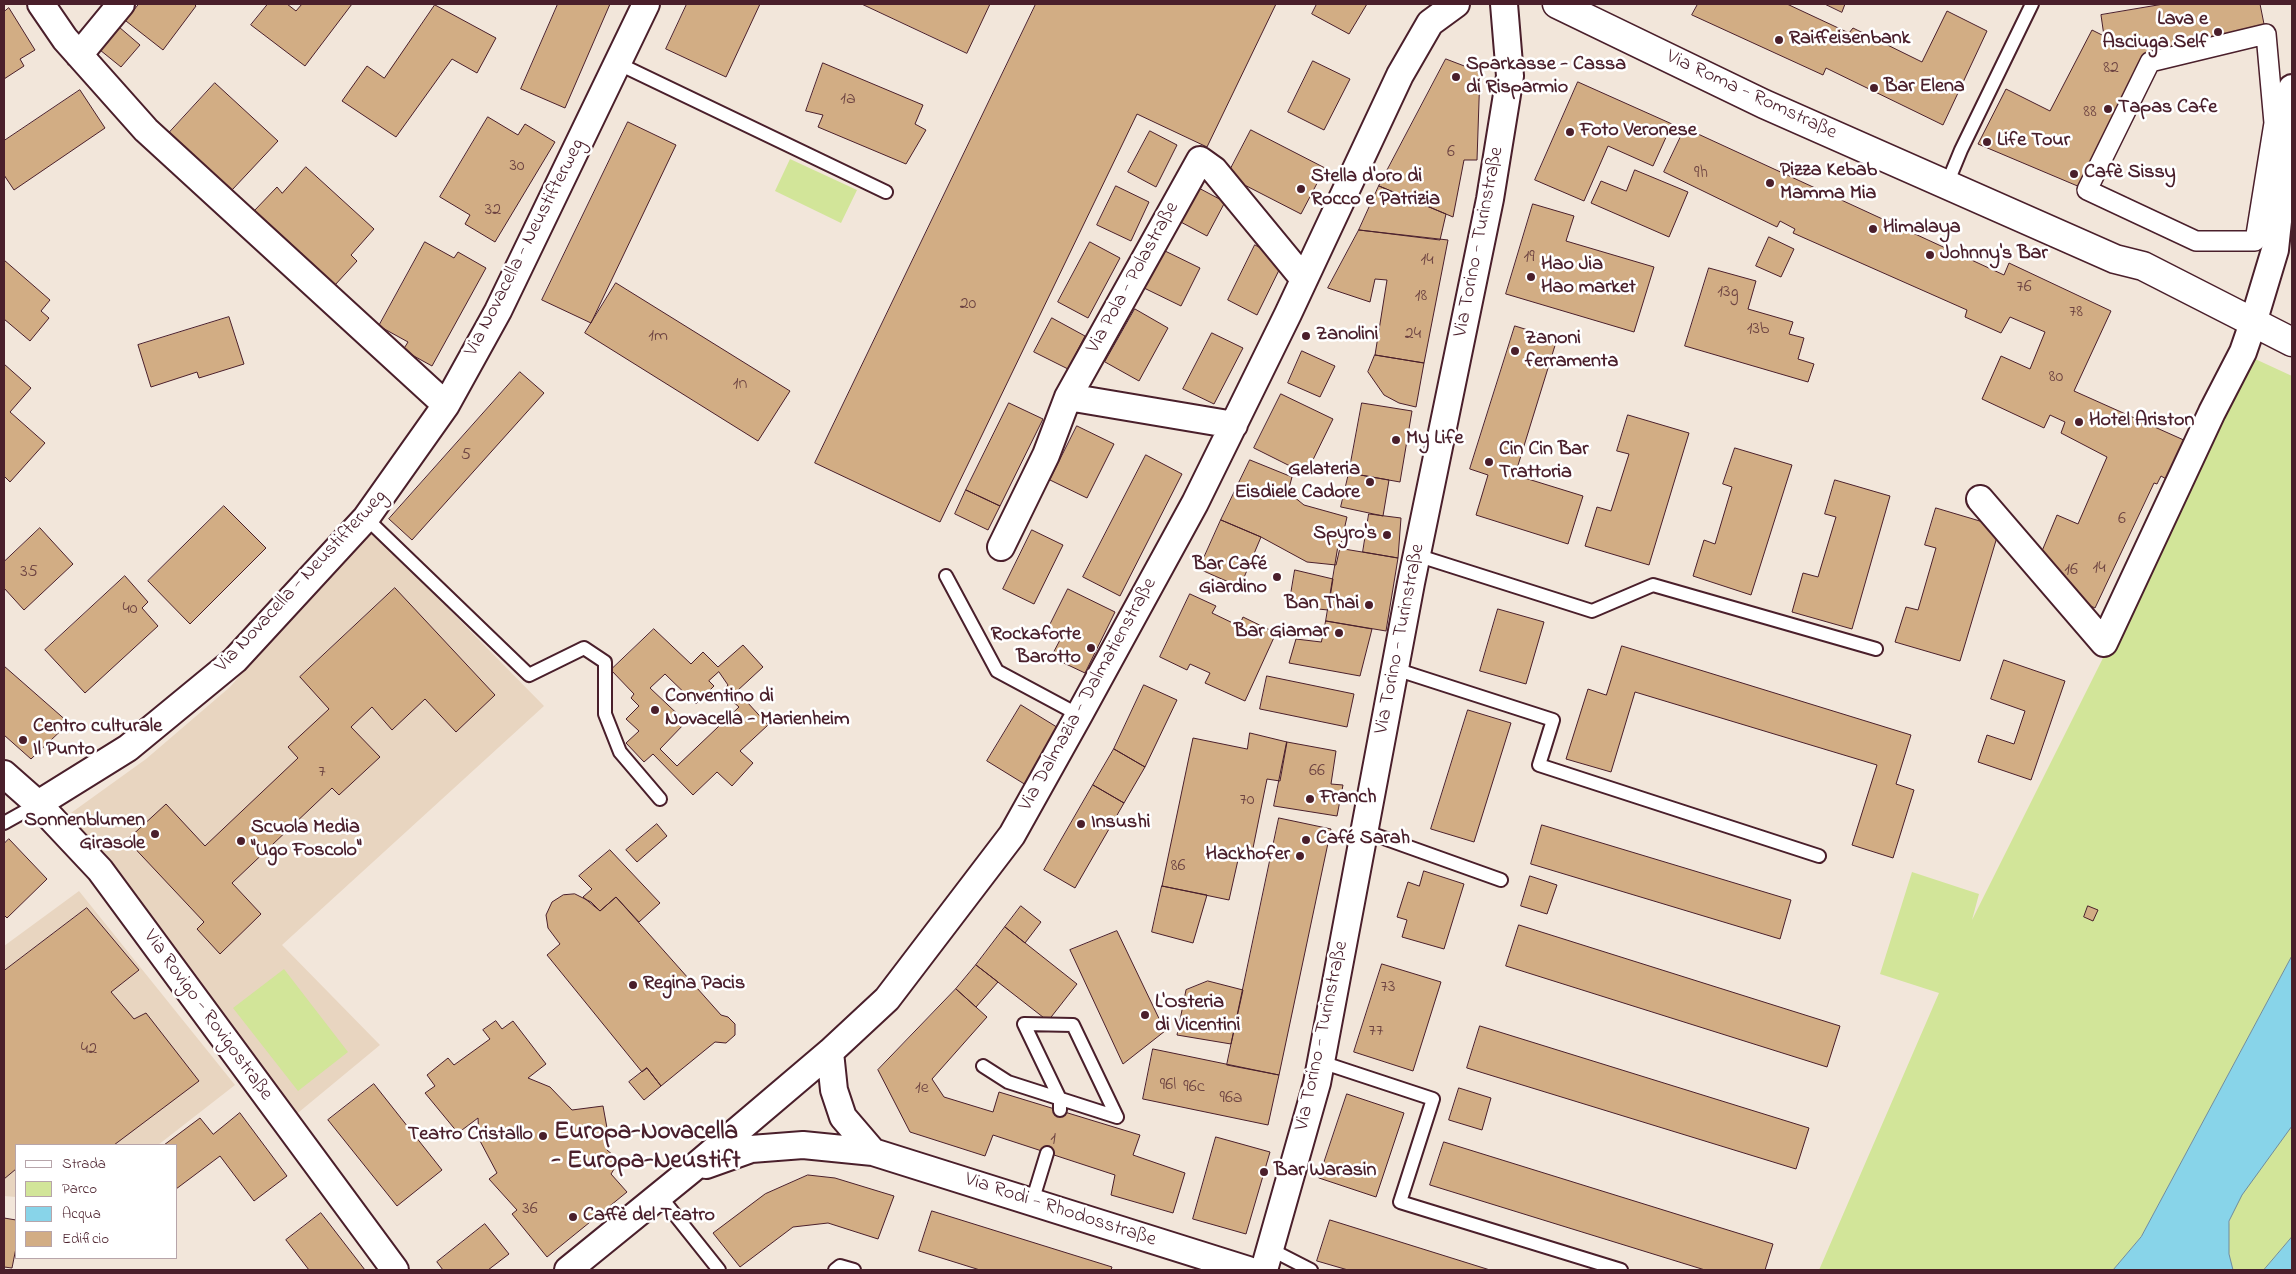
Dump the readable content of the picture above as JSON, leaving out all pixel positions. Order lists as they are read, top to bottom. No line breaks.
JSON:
{"streets":{"main road":["Via Roma - Romstraße"],"street":["Via Torino - Turinstraße","Via Novacella - Neustifterweg","Via Pola - Polastraße","Via Dalmazia - Dalmatienstraße","Via Rovigo - Rovigostraße","Via Rodi - Rhodosstraße"]},"crossings":[["Via Novacella - Neustifterweg","Via Rovigo - Rovigostraße"],["Via Pola - Polastraße","Via Dalmazia - Dalmatienstraße"],["Via Dalmazia - Dalmatienstraße","Via Rodi - Rhodosstraße"]],"districts":["Europa-Novacella - Europa-Neustift"],"places":["Lava e Asciuga Self","Raiffeisenbank","Sparkasse - Cassa di Risparmio","Bar Elena","Tapas Cafe","Foto Veronese","Life Tour","Cafè Sissy","Pizza Kebab Mamma Mia","Stella d'oro di Rocco e Patrizia","Himalaya","Johnny's Bar","Hao Jia Hao market","Zanolini","Zanoni ferramenta","Hotel Ariston","My Life","Cin Cin Bar Trattoria","Gelateria Eisdiele Cadore","Spyro's","Bar Café Giardino","Ban Thai","Bar Giamar","Rockaforte Barotto","Conventino di Novacella - Marienheim","Centro culturale Il Punto","Franch","Insushi","Sonnenblumen Girasole","Café Sarah","Scuola Media \"Ugo Foscolo\"","Hackhofer","Regina Pacis","L'Osteria di Vicentini","Teatro Cristallo","Bar Warasin","Caffè del Teatro"],"house_numbers":["82","1a","88","6","30","9h","32","19","14","76","13g","18","20","78","13b","24","1m","80","1n","5","6","14","16","35","40","66","7","70","86","73","77","42","96l","96c","1e","96a","1","36"],"legend":["Strada","Parco","Acqua","Edificio"]}
